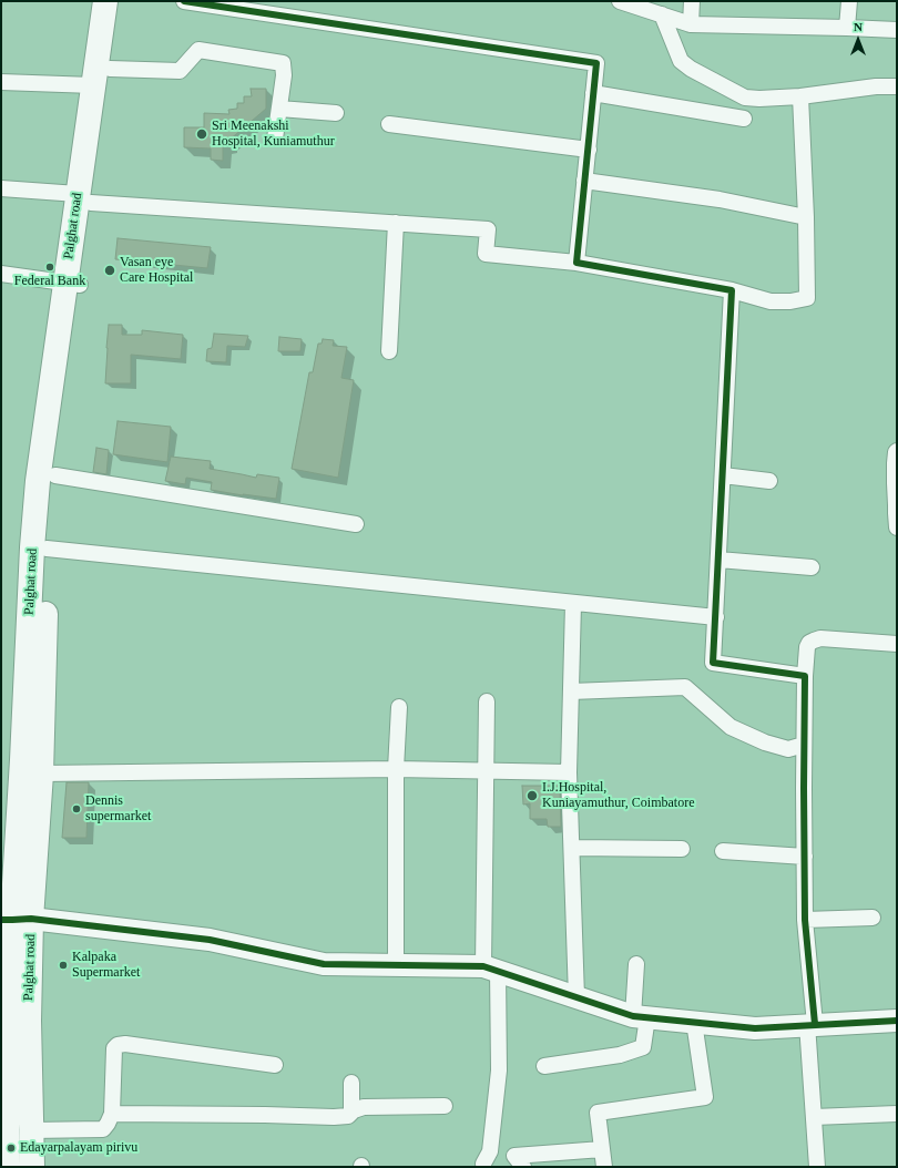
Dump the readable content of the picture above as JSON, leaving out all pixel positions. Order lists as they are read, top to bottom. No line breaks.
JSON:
{"streets":{"main road":["Palghat road"]},"places":["Sri Meenakshi Hospital, Kuniamuthur","Federal Bank","Vasan eye Care Hospital","I.J.Hospital, Kuniayamuthur, Coimbatore","Dennis supermarket","Kalpaka Supermarket","Edayarpalayam pirivu"],"north":"top"}
